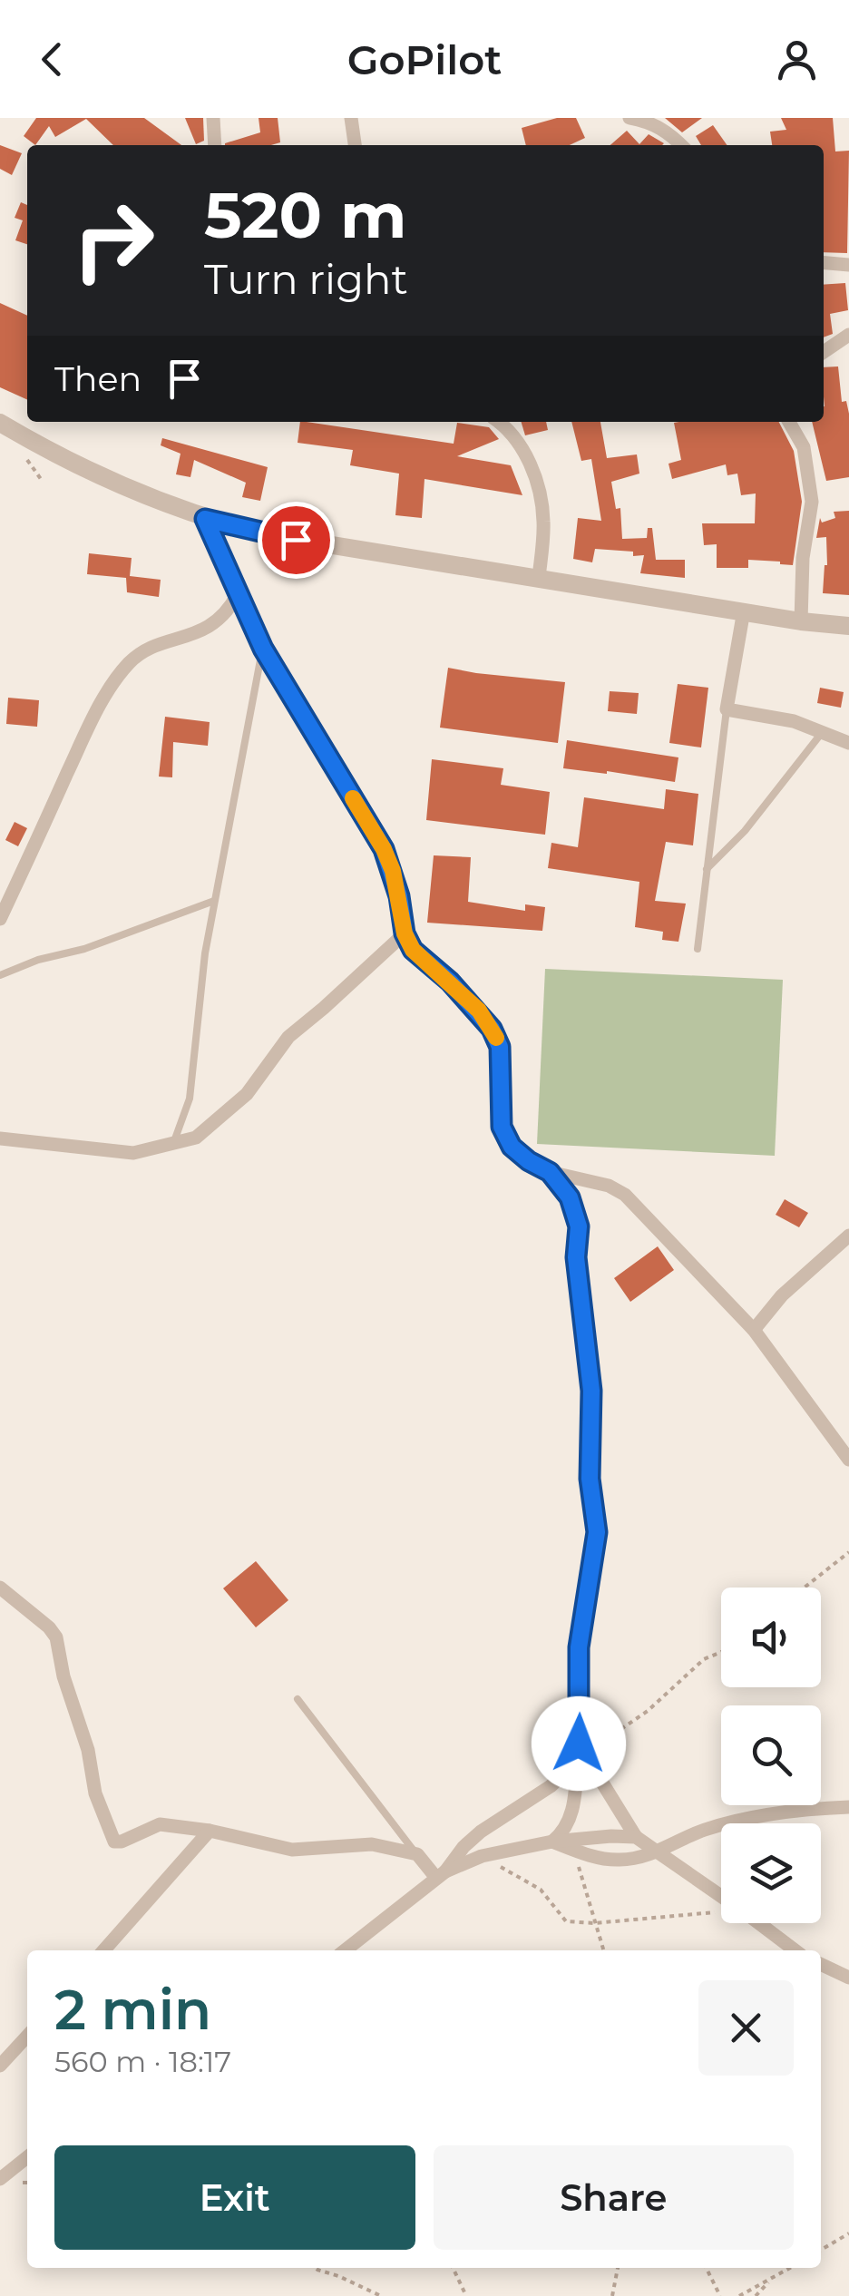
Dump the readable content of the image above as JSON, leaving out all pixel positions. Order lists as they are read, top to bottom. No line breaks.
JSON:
{"page":{"header":"GoPilot","turn":["520 m","Turn right"],"then":"Then","heading":["2 min","560 m · 18:17"],"buttons":["Exit","Share"]}}
